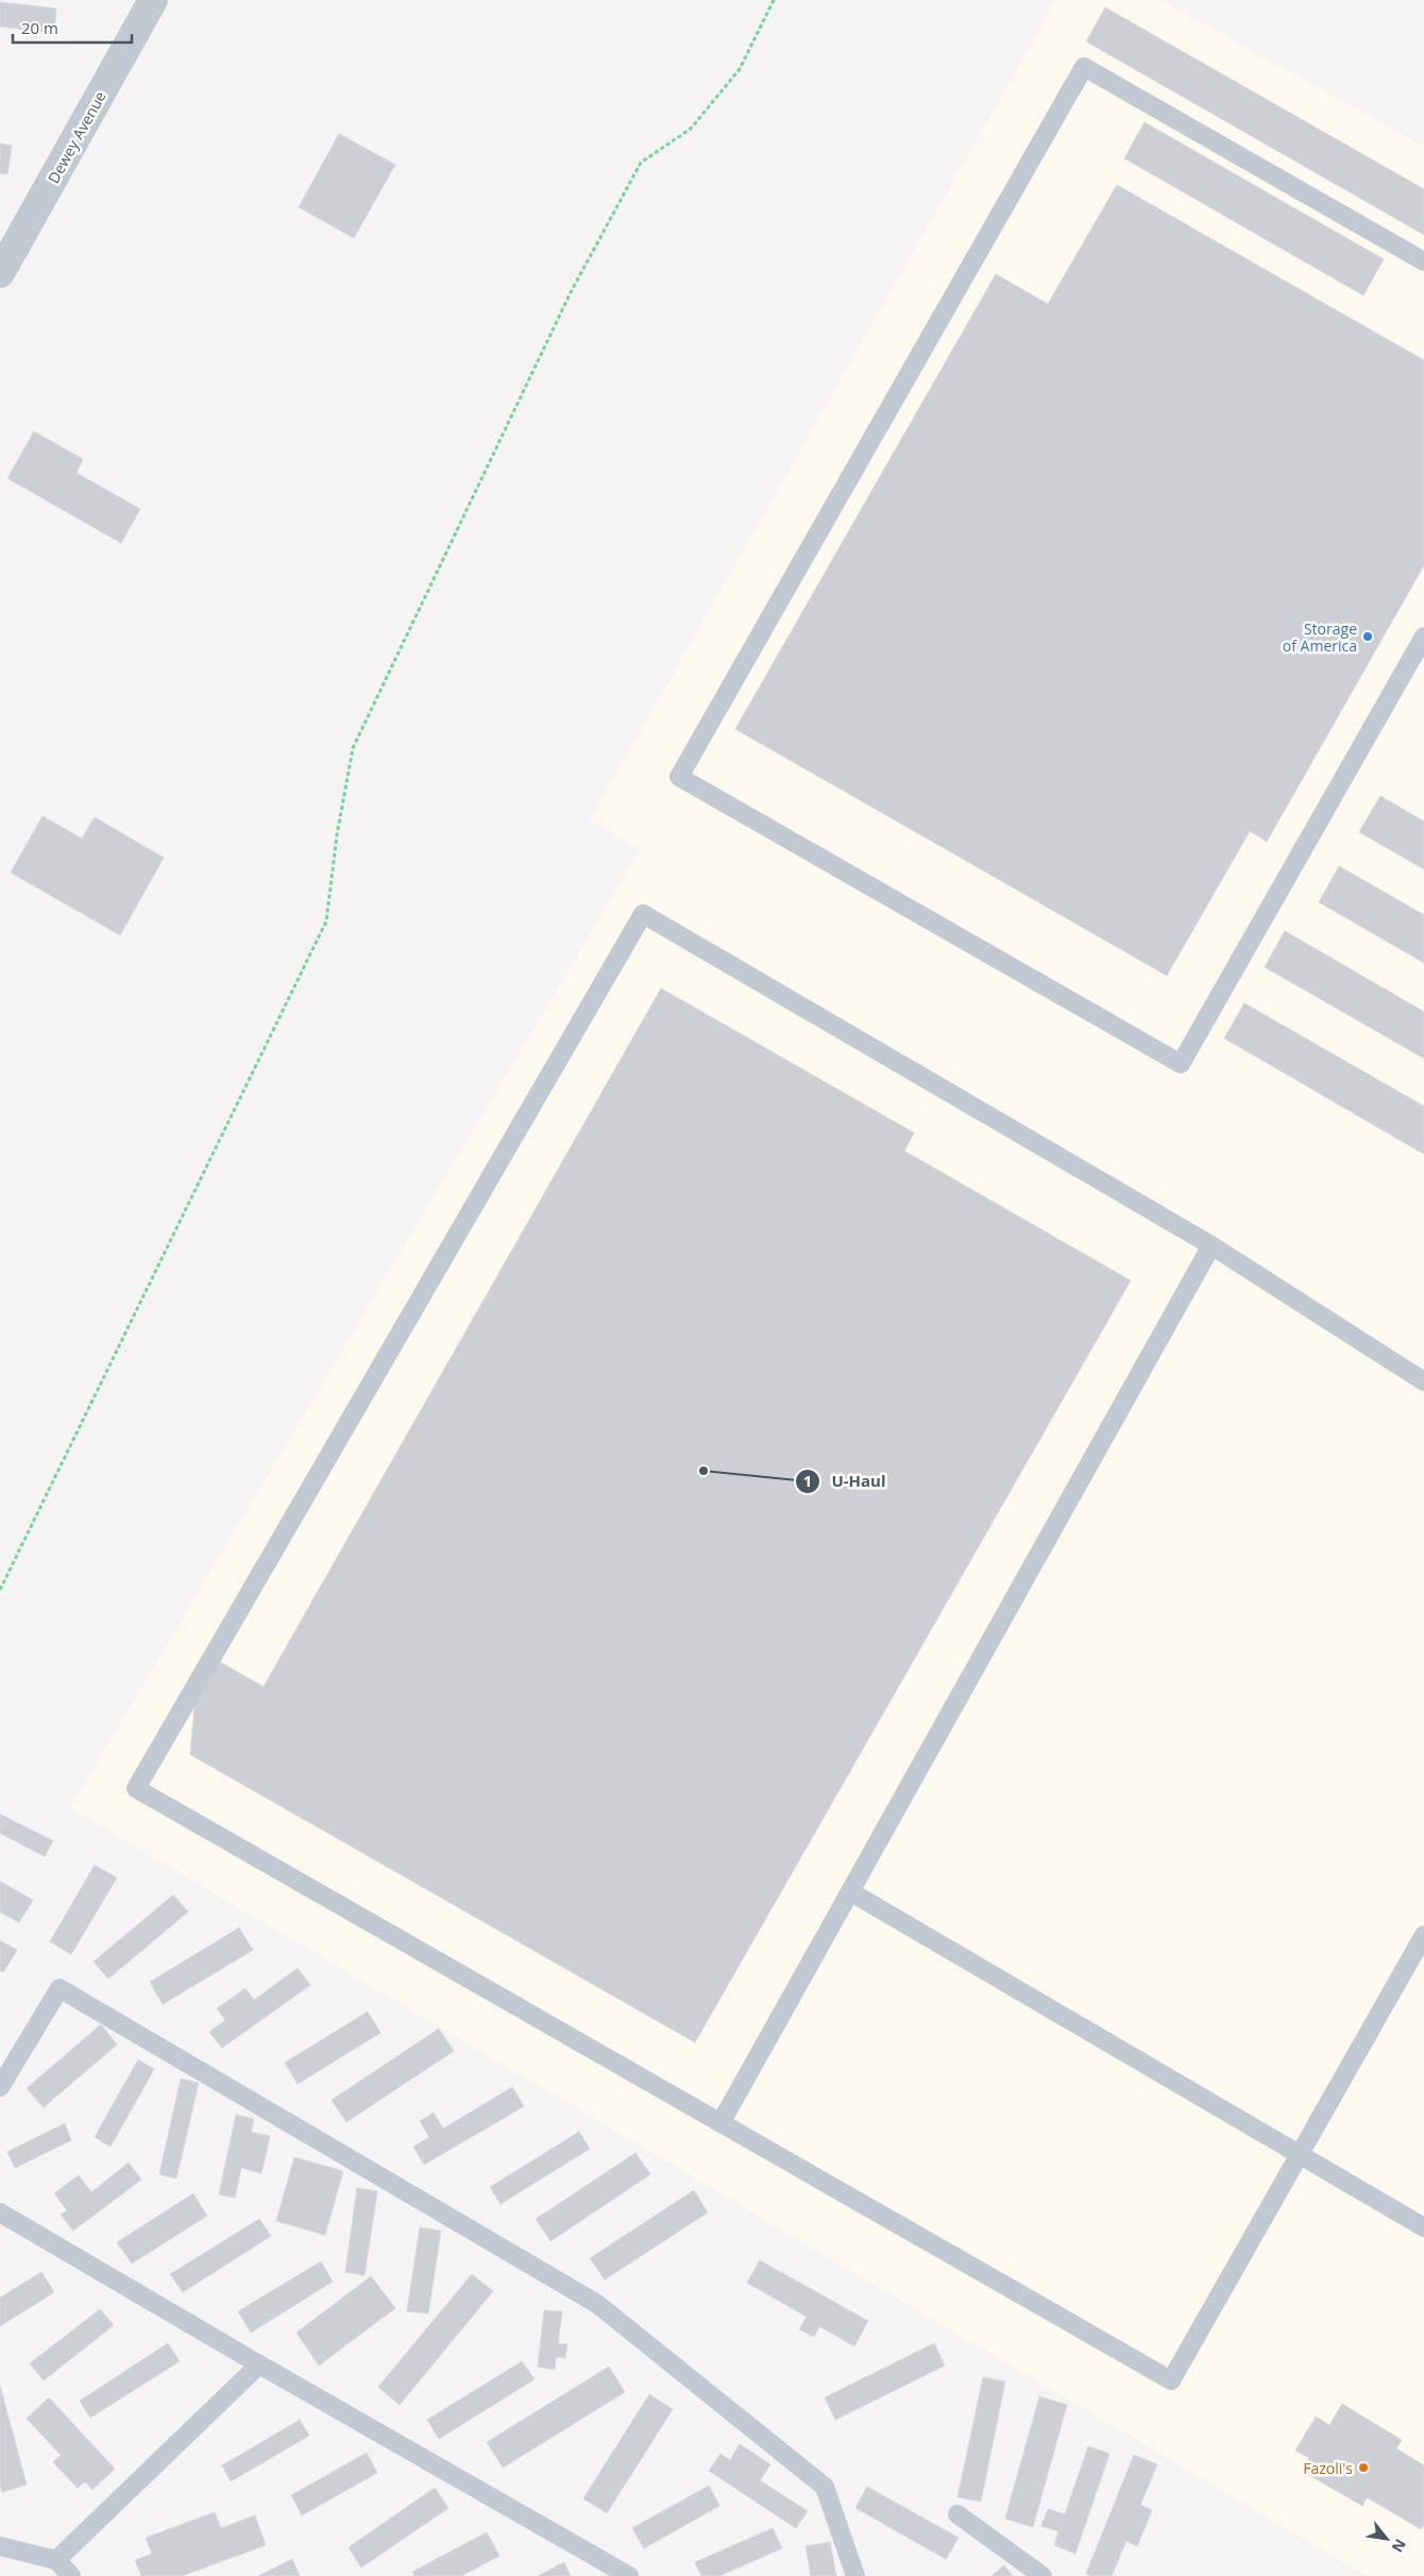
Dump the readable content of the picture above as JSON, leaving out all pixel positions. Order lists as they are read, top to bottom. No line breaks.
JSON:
{"streets":{"street":["Dewey Avenue"]},"places":["Storage of America","U-Haul","Fazoli's"],"scale_bar":"20 m","north":"bottom right"}
